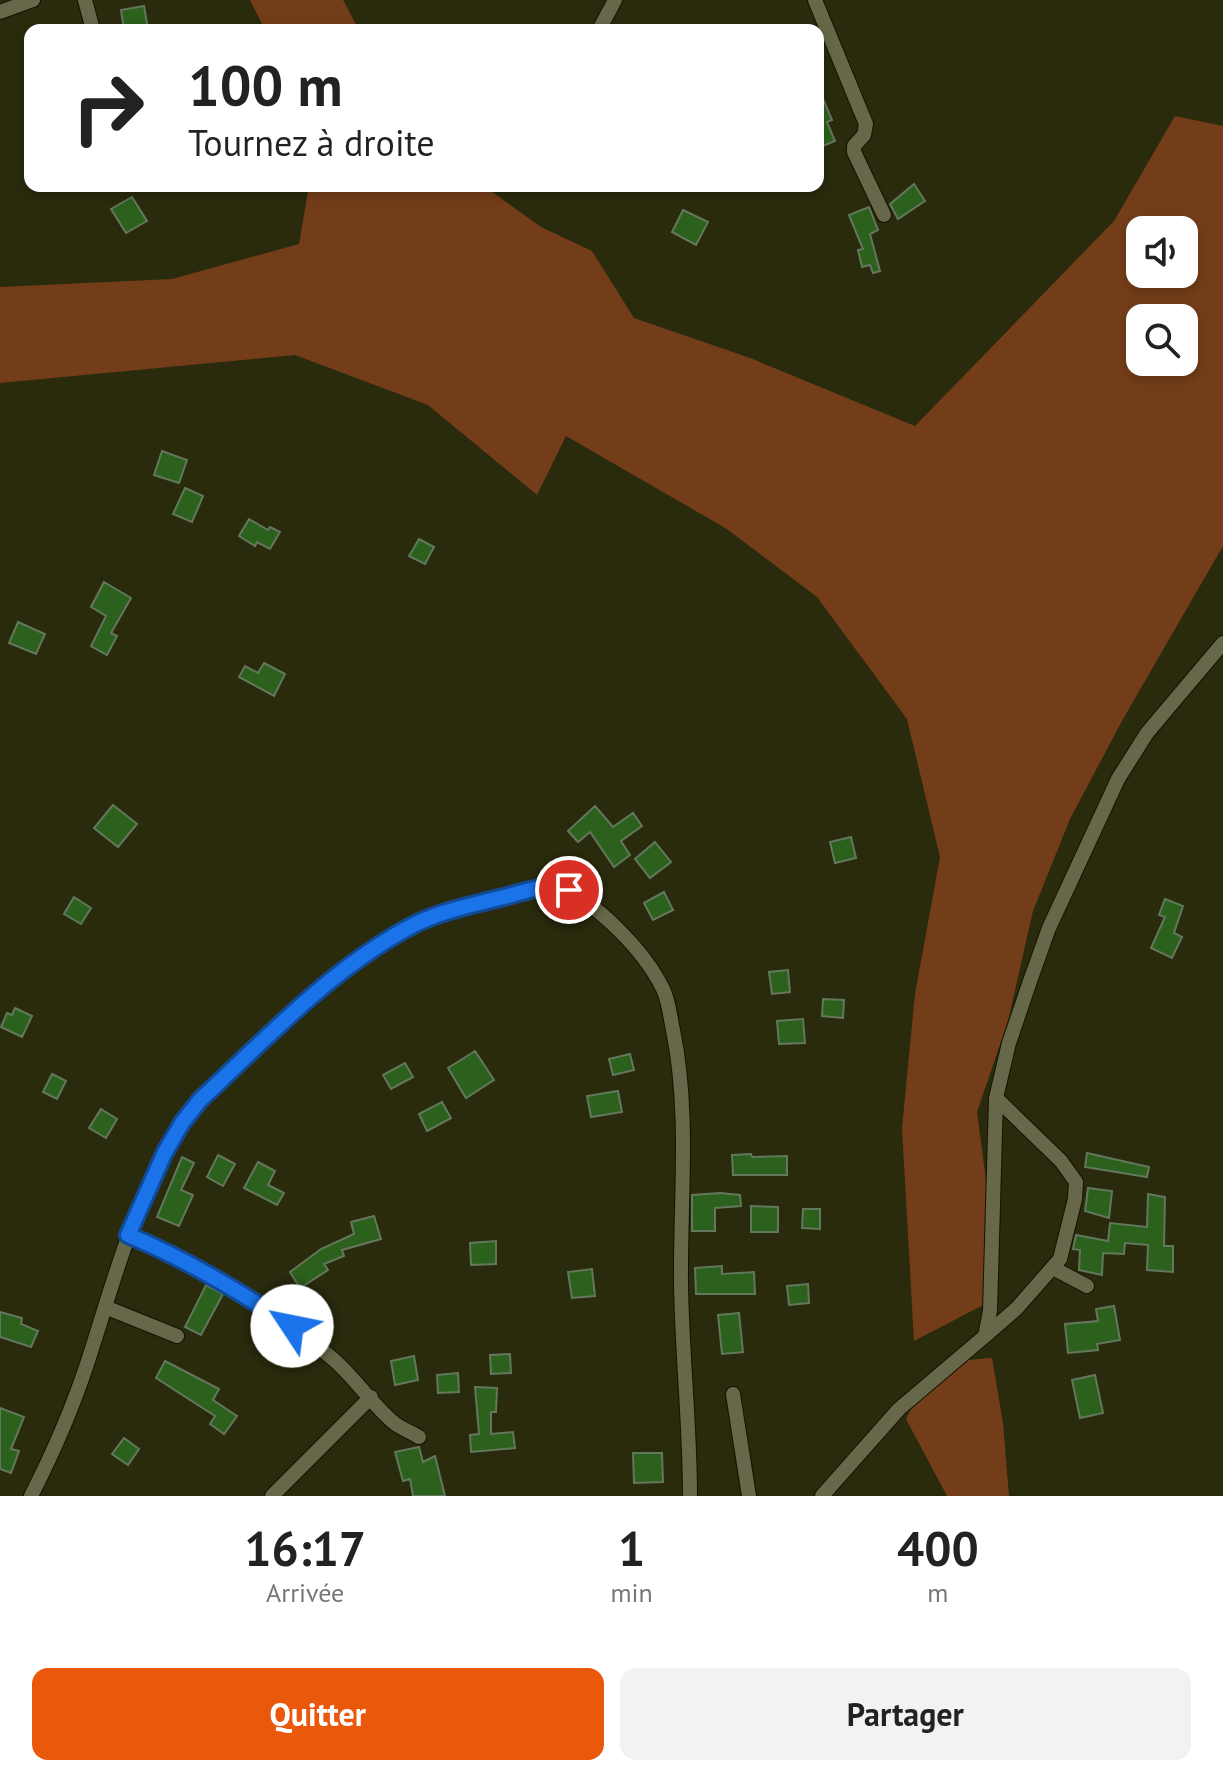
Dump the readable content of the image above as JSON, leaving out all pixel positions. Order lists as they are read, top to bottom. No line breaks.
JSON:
{"page":{"turn":["100 m","Tournez à droite"],"eta":["16:17","Arrivée","1","min","400","m"],"buttons":["Quitter","Partager"]}}
